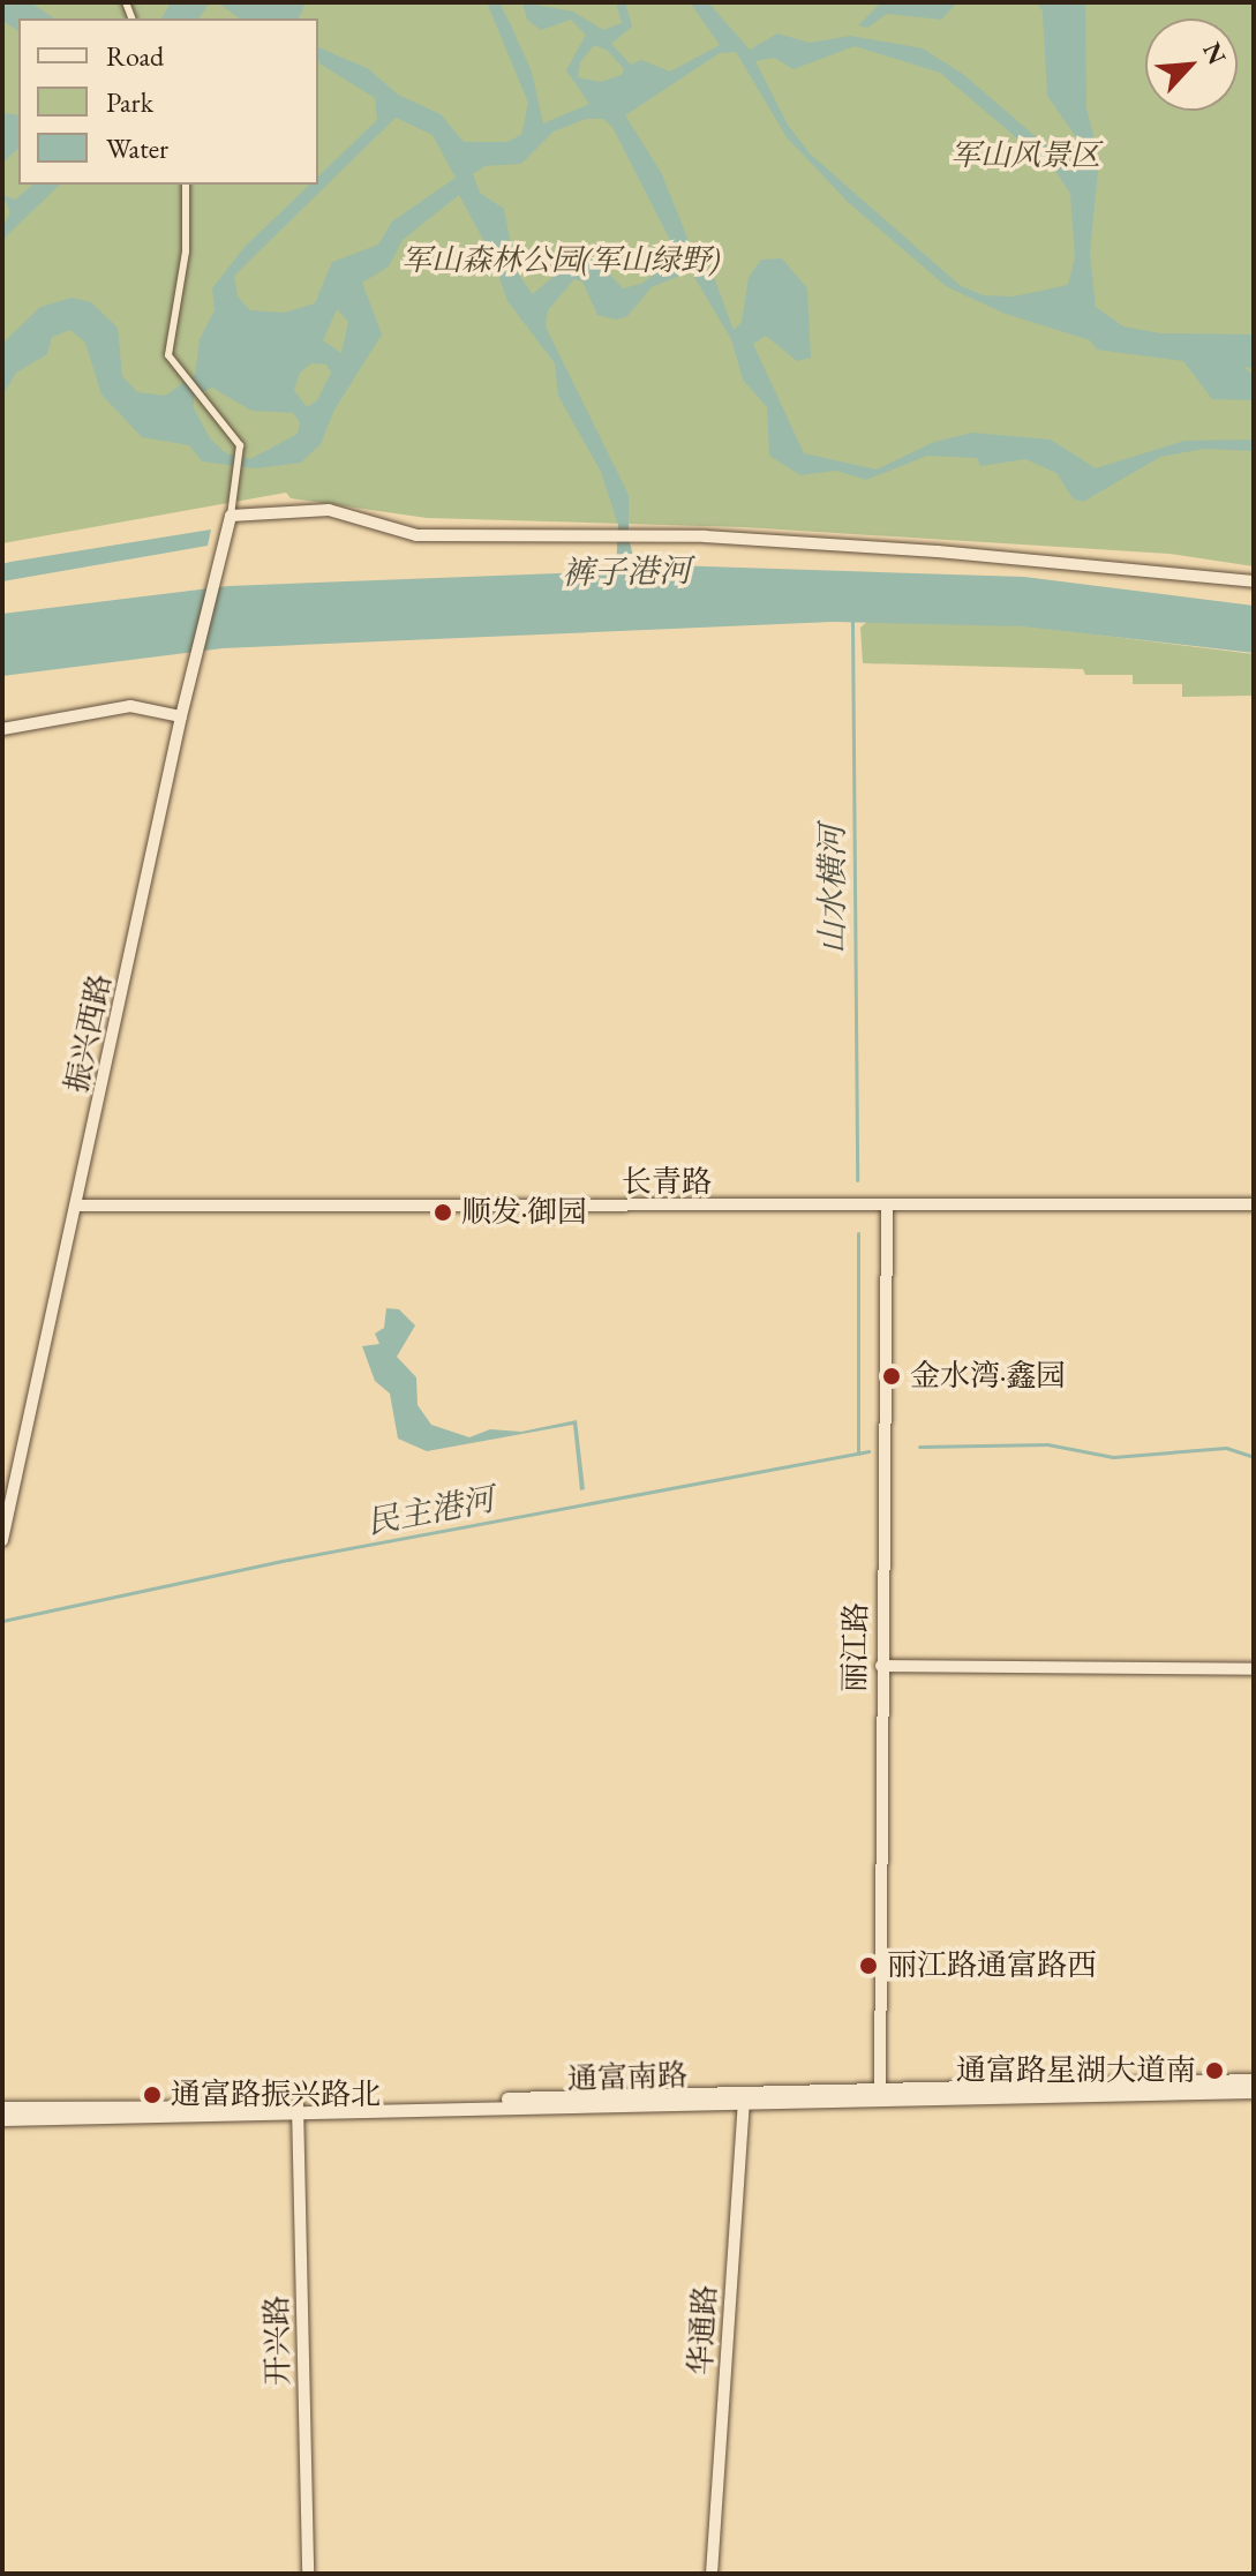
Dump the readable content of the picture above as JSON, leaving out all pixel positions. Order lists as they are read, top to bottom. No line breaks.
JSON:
{"streets":{"main road":["通富南路"],"street":["振兴西路","长青路","丽江路","华通路","开兴路"]},"crossings":[["振兴西路","长青路"],["长青路","丽江路"],["丽江路","通富南路"],["通富南路","华通路"],["通富南路","开兴路"]],"water":["裤子港河","山水横河","民主港河"],"parks":["军山风景区","军山森林公园(军山绿野)"],"places":["顺发·御园","金水湾·鑫园","丽江路通富路西","通富路星湖大道南","通富路振兴路北"],"legend":["Road","Park","Water"],"north":"top right"}
